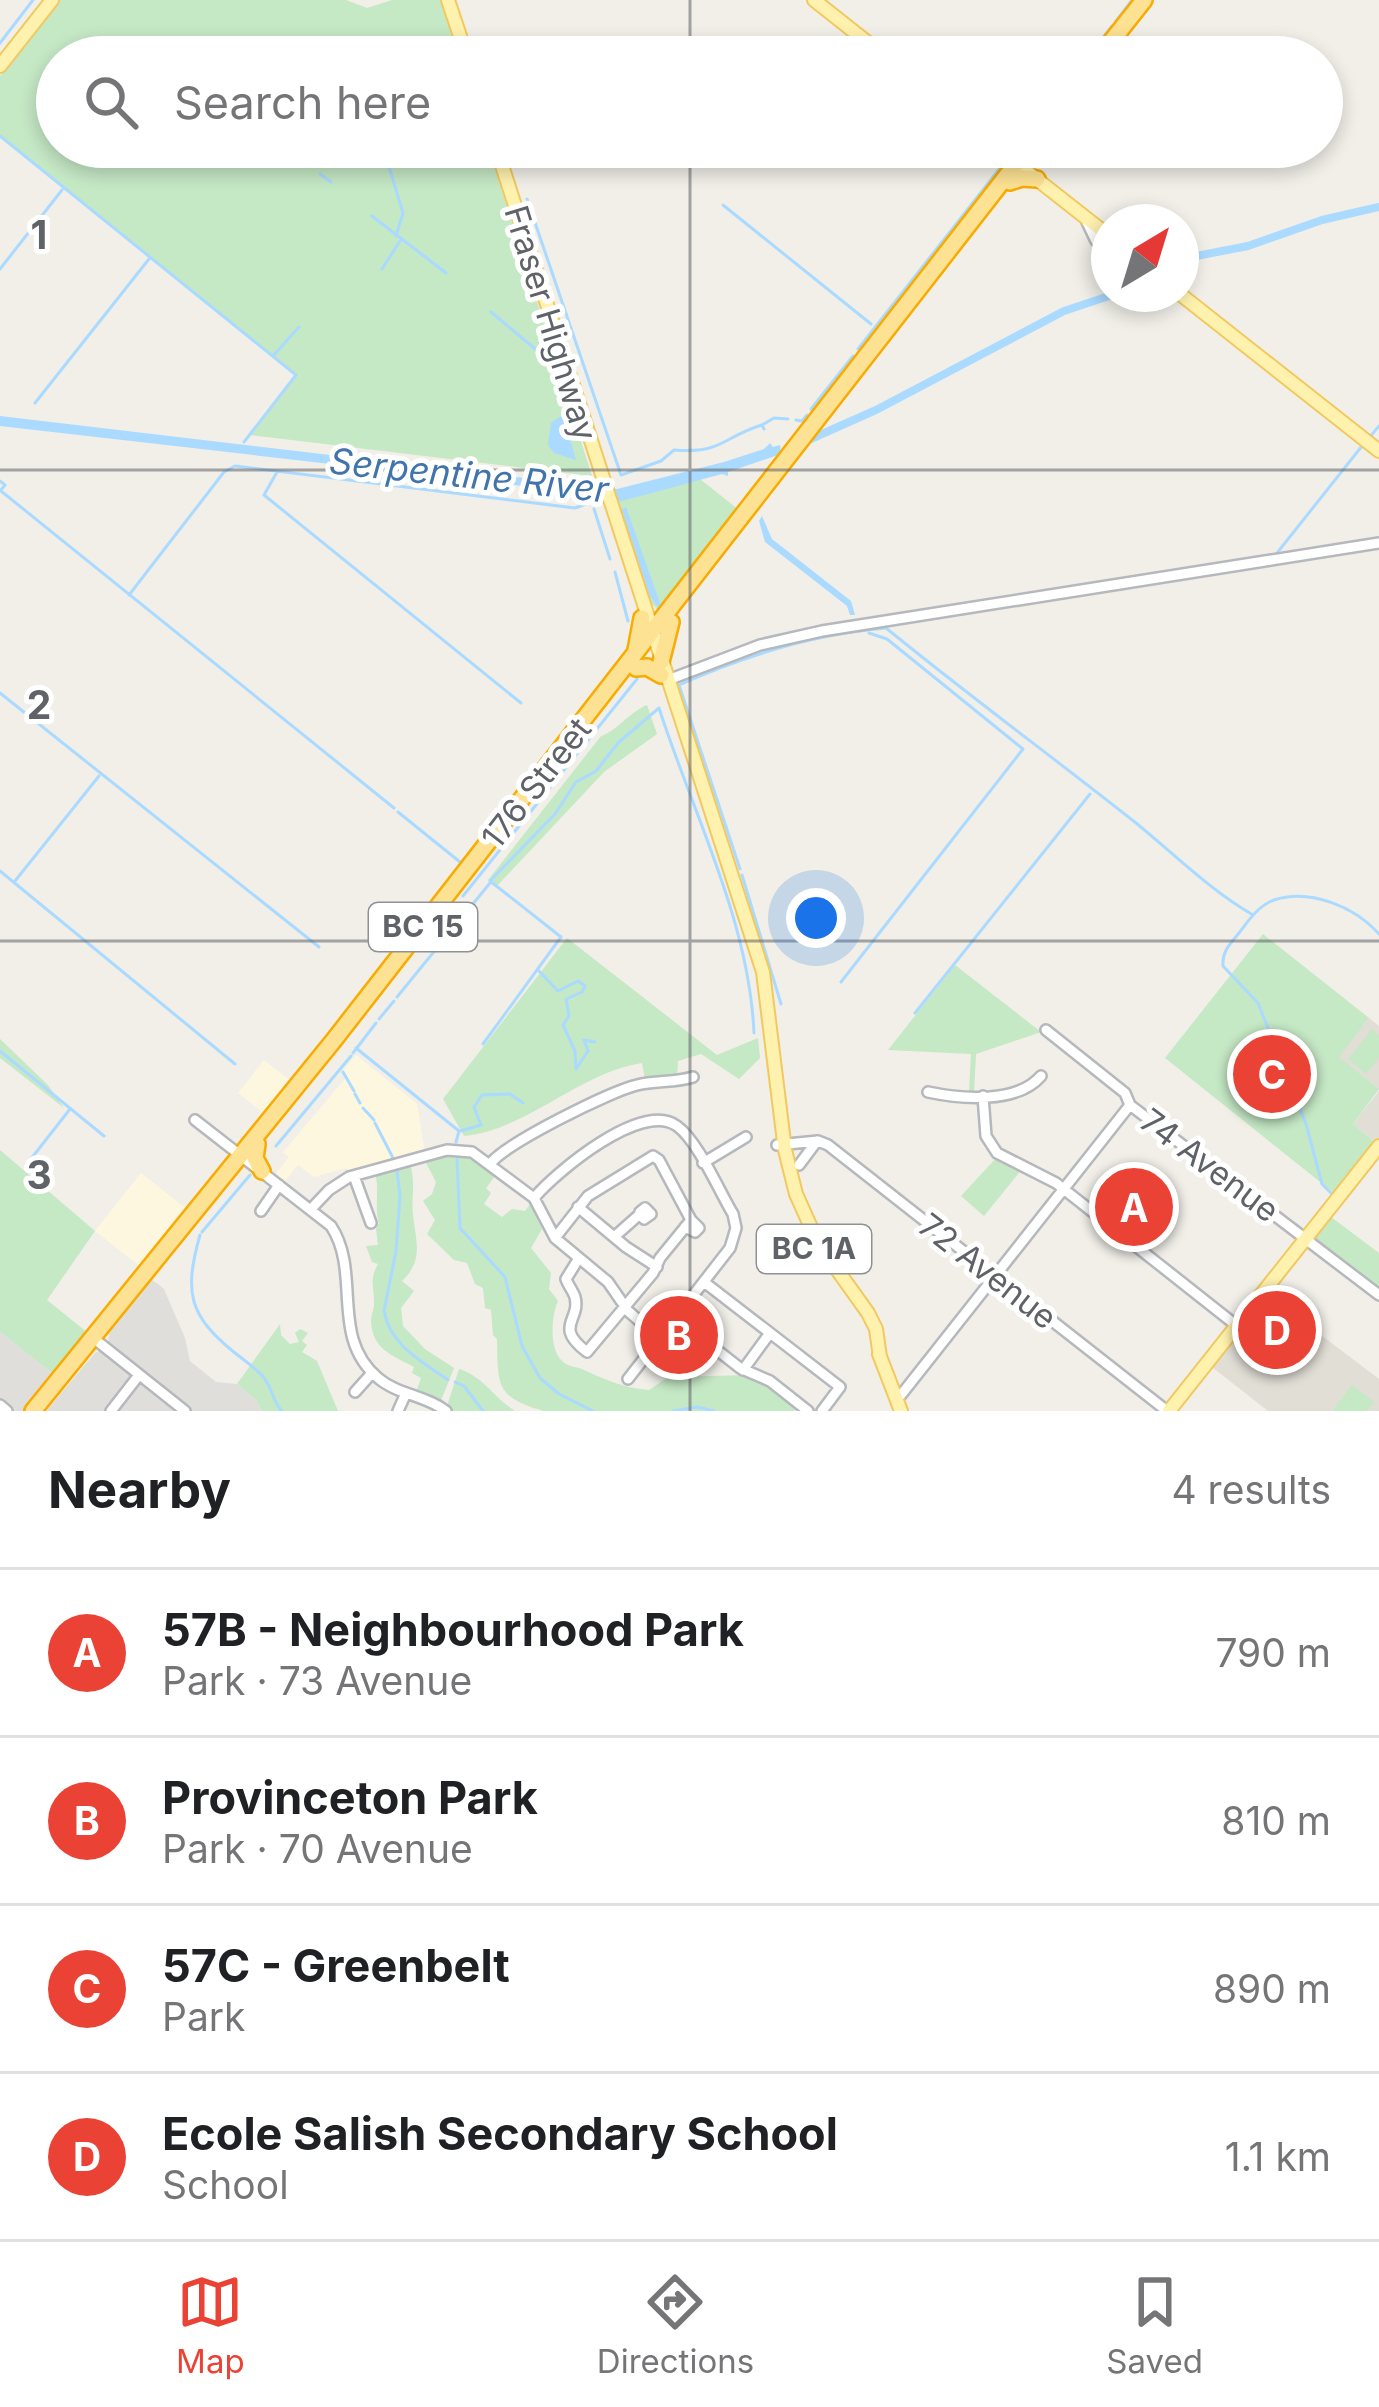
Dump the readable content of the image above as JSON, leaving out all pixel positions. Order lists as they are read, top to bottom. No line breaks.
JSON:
{"streets":{"highway":["176 Street","BC 15"],"main road":["Fraser Highway","BC 1A"],"street":["74 Avenue","72 Avenue"]},"crossings":[["Fraser Highway","176 Street"]],"water":["Serpentine River"],"north":"top right","page":{"search":"Search here","pins":["C","A","D","B"],"heading":["Nearby","4 results"],"list":[{"mark":"A","name":"57B - Neighbourhood Park","note":"Park · 73 Avenue","value":"790 m"},{"mark":"B","name":"Provinceton Park","note":"Park · 70 Avenue","value":"810 m"},{"mark":"C","name":"57C - Greenbelt","note":"Park","value":"890 m"},{"mark":"D","name":"Ecole Salish Secondary School","note":"School","value":"1.1 km"}],"nav":["Map","Directions","Saved"]},"grid":{"rows":["1","2","3"]}}
